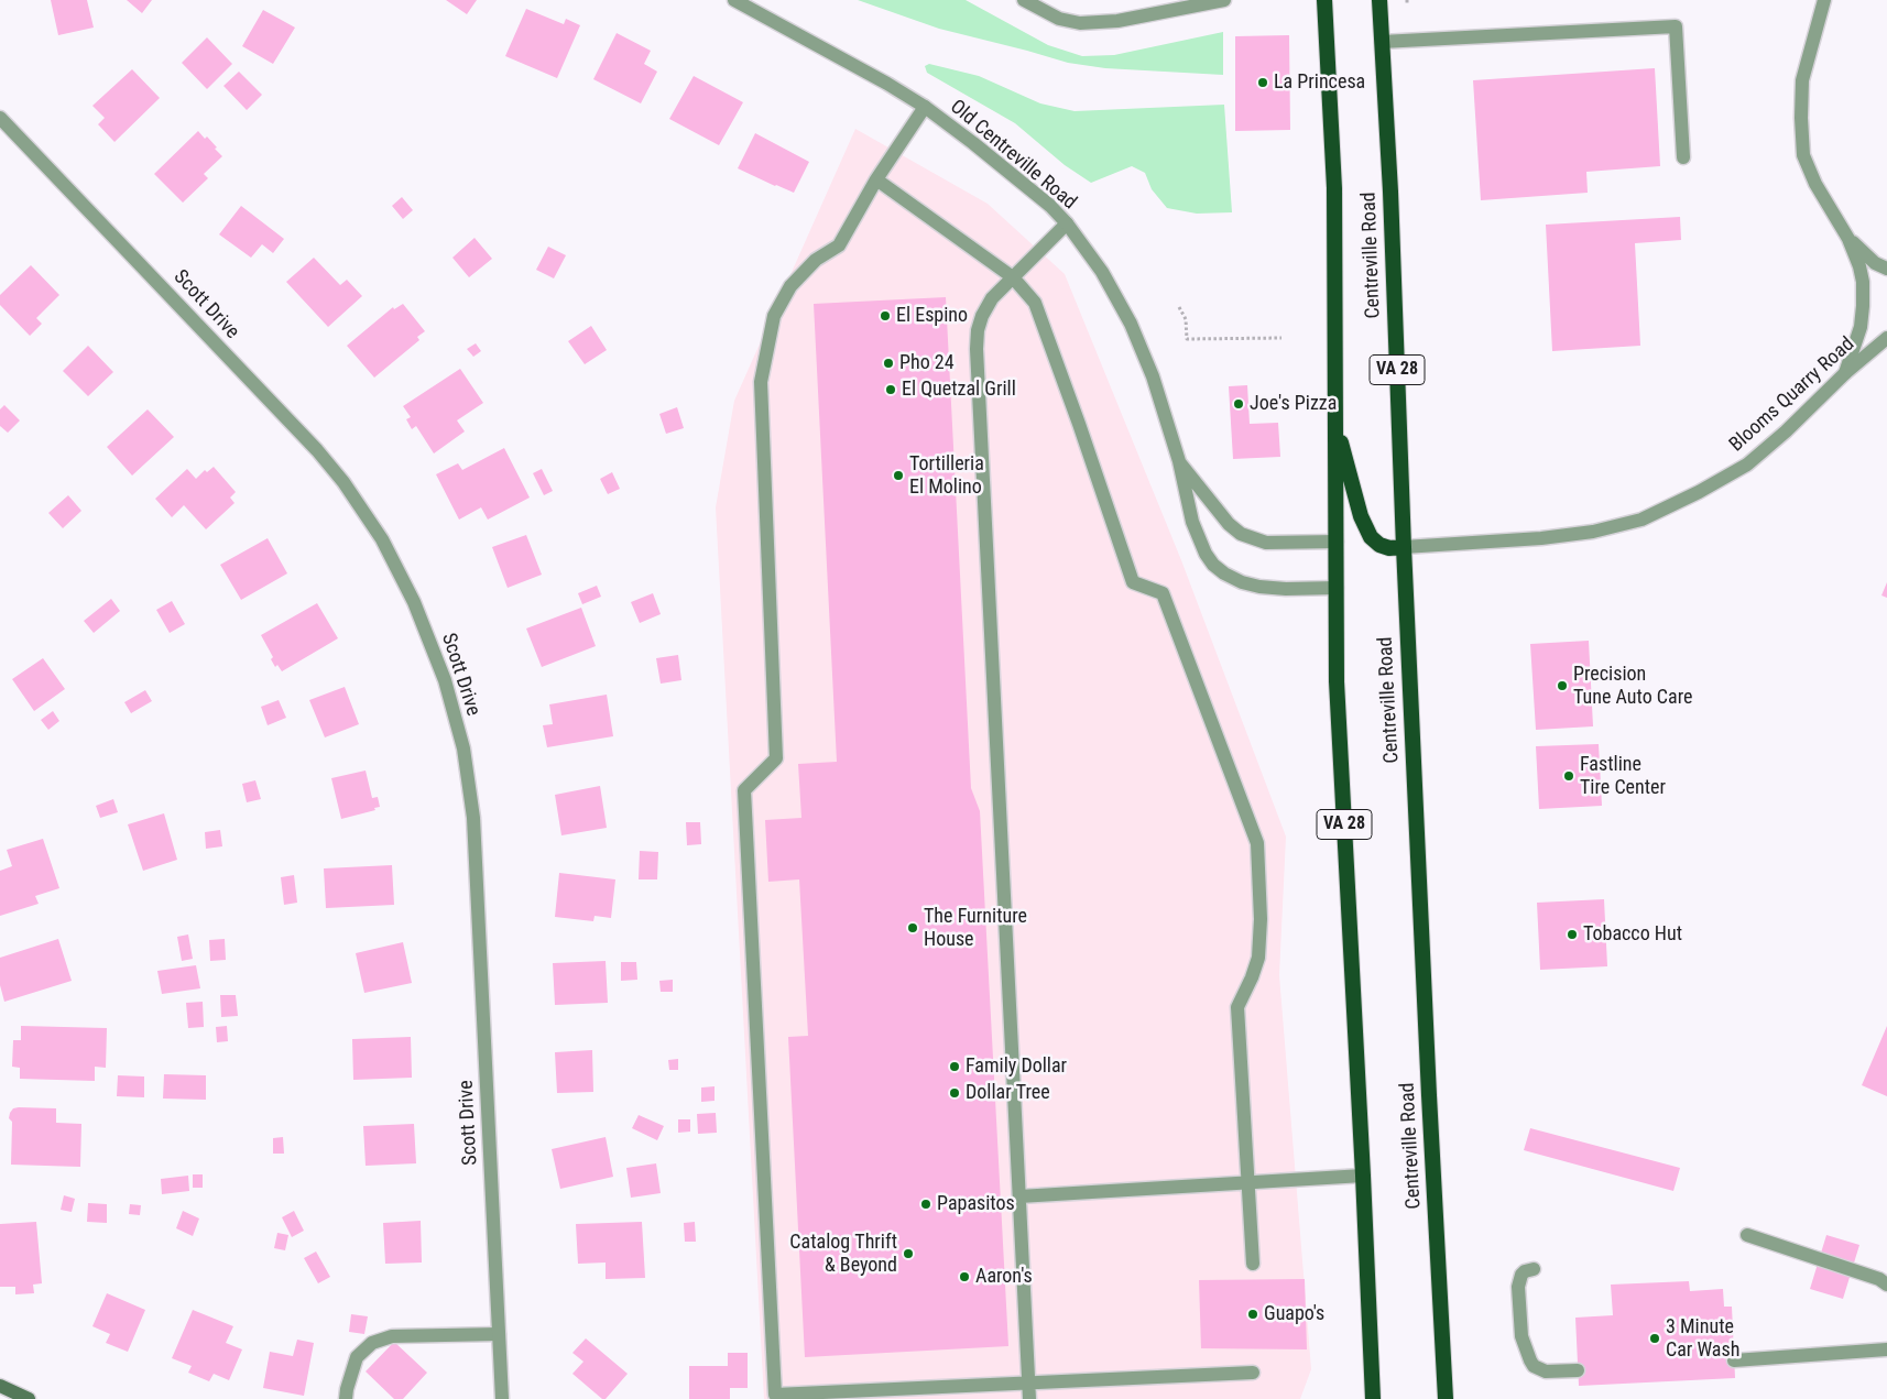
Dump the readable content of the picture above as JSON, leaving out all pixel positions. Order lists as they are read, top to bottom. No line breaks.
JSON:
{"streets":{"highway":["Centreville Road","VA 28"],"street":["Old Centreville Road","Scott Drive","Blooms Quarry Road"]},"crossings":[["Old Centreville Road","Centreville Road"],["Centreville Road","Blooms Quarry Road"]],"places":["La Princesa","El Espino","Pho 24","El Quetzal Grill","Joe's Pizza","Tortilleria El Molino","Precision Tune Auto Care","Fastline Tire Center","The Furniture House","Tobacco Hut","Family Dollar","Dollar Tree","Papasitos","Catalog Thrift & Beyond","Aaron's","Guapo's","3 Minute Car Wash"]}
